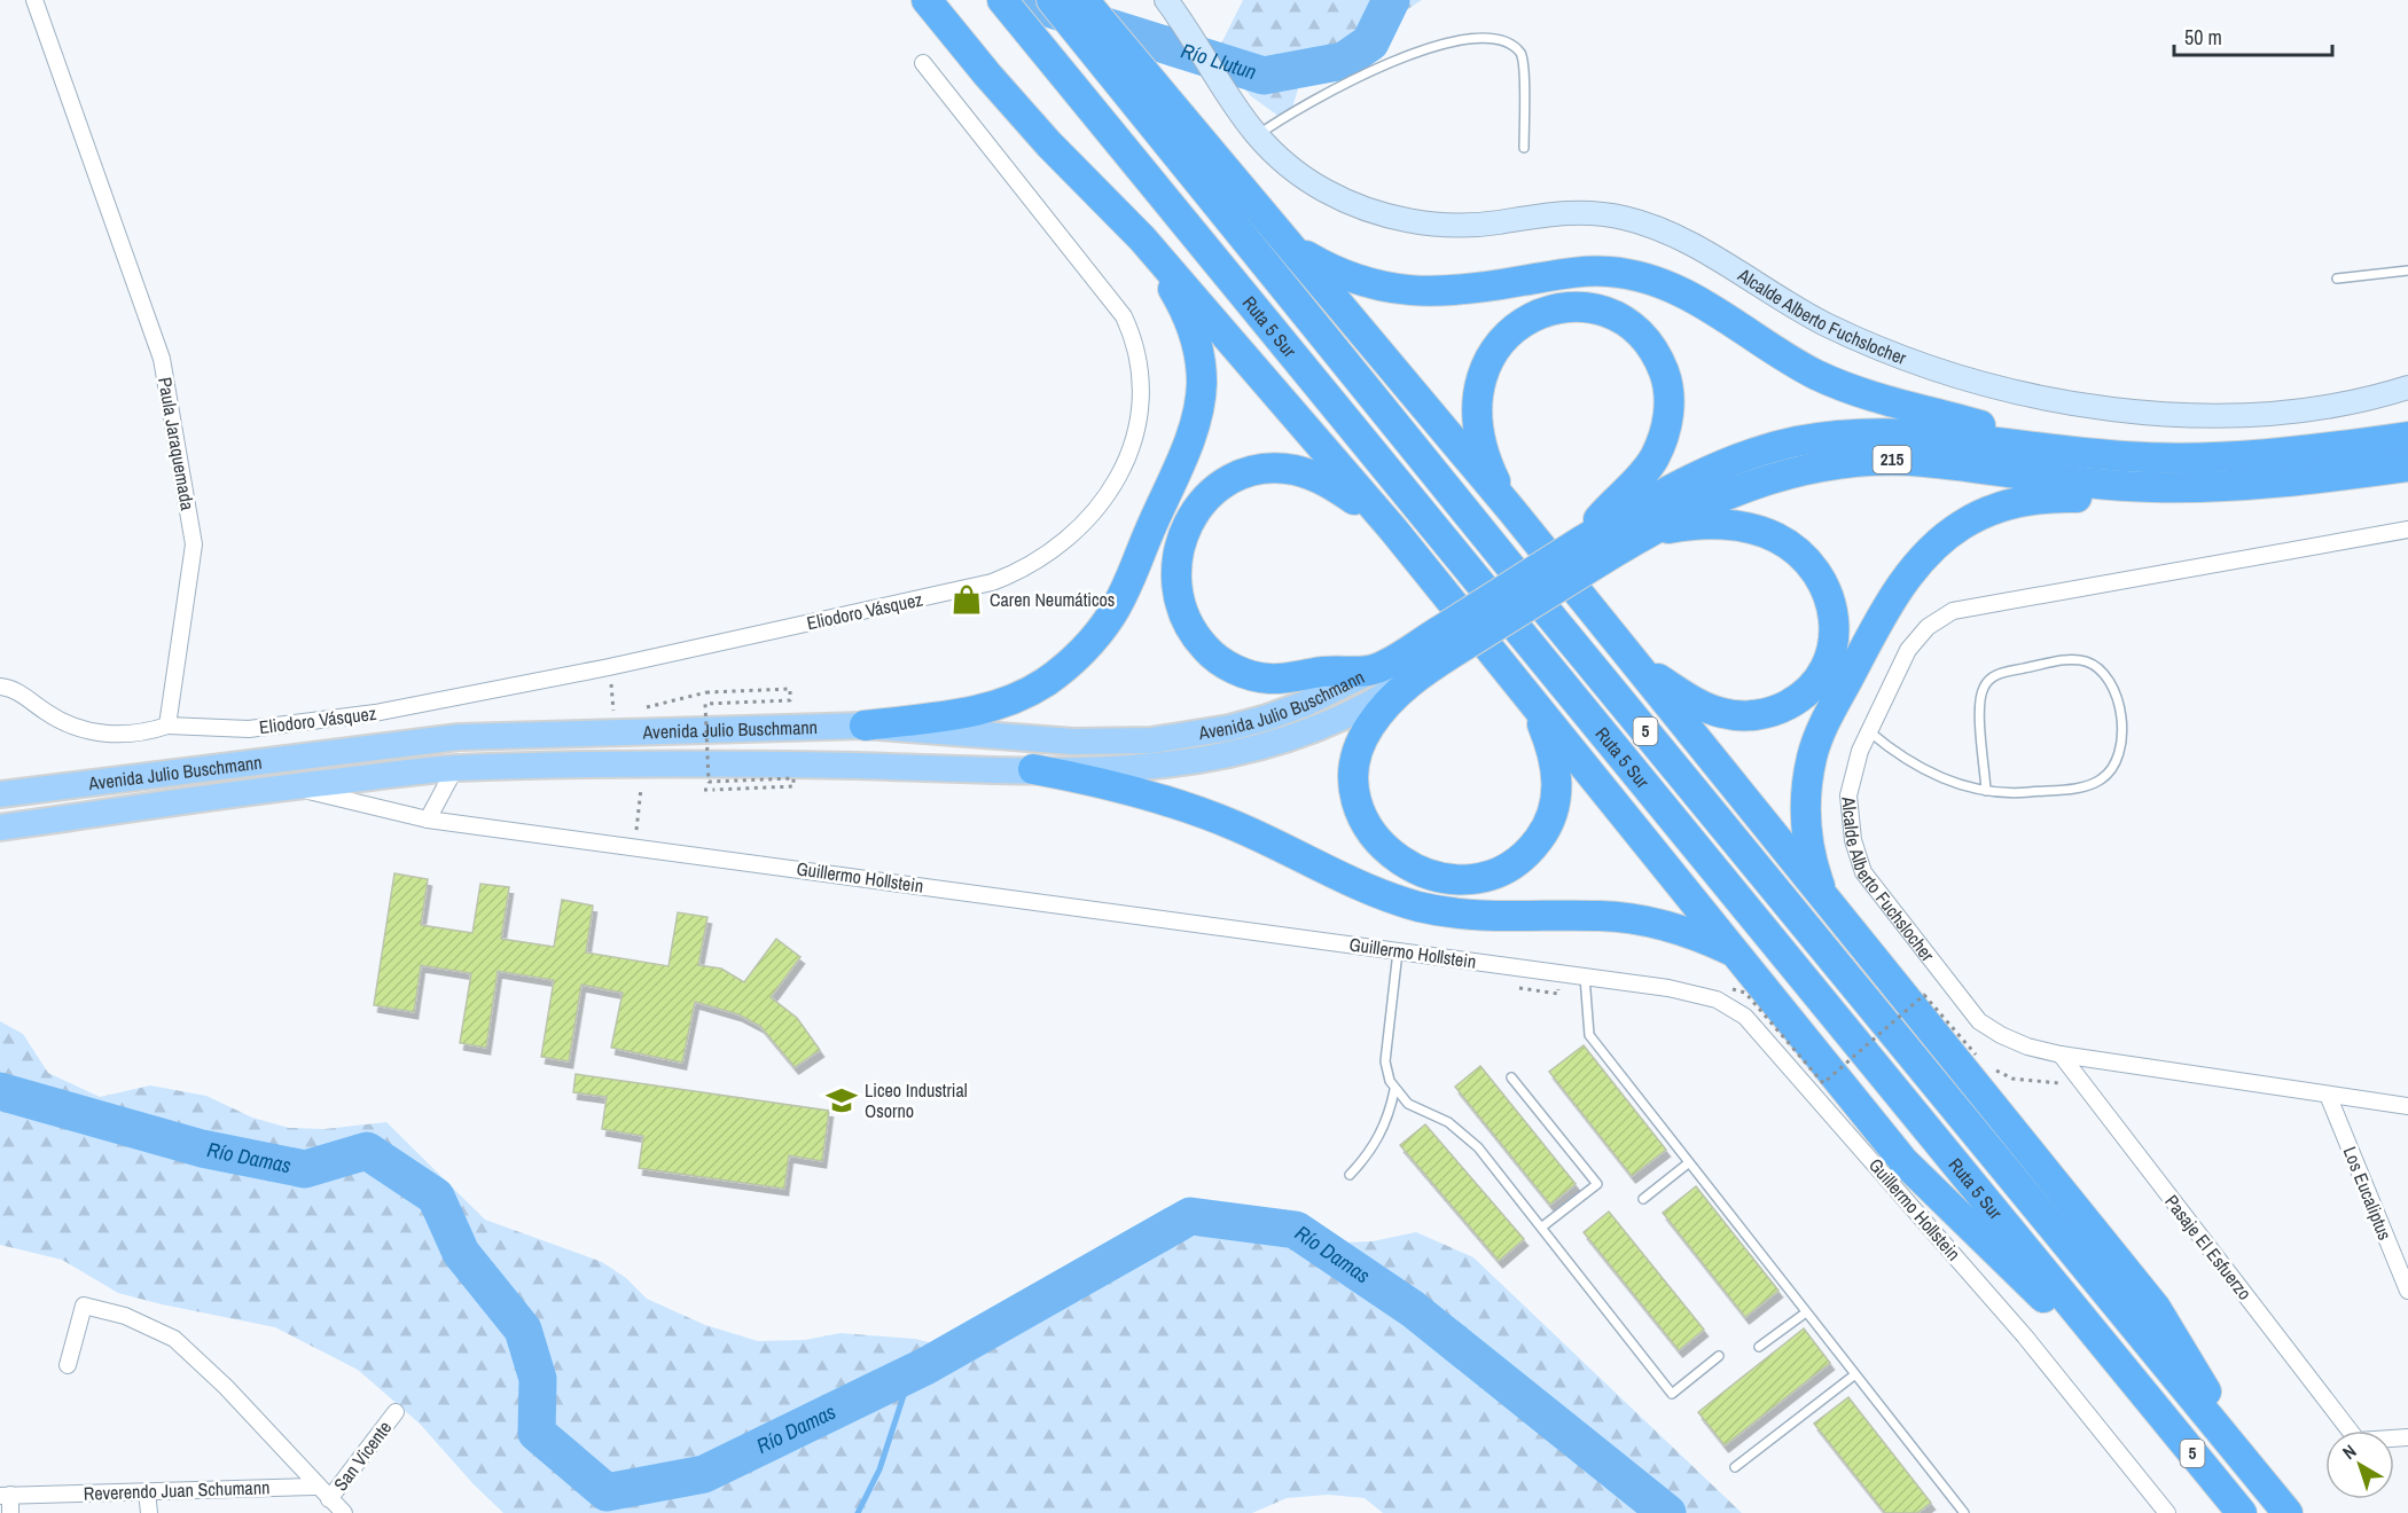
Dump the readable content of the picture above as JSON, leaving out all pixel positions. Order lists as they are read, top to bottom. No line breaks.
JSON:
{"streets":{"highway":["Ruta 5 Sur","215","Avenida Julio Buschmann","5"],"street":["Alcalde Alberto Fuchslocher","Paula Jaraquemada","Eliodoro Vásquez","Guillermo Hollstein","Los Eucaliptus","Pasaje El Esfuerzo","San Vicente","Reverendo Juan Schumann"]},"crossings":[["Alcalde Alberto Fuchslocher","Pasaje El Esfuerzo"],["Paula Jaraquemada","Eliodoro Vásquez"],["Avenida Julio Buschmann","Guillermo Hollstein"]],"water":["Río Llutun","Río Damas"],"places":{"shop":["Caren Neumáticos"],"school or university":["Liceo Industrial Osorno"]},"scale_bar":"50 m","north":"top left"}
